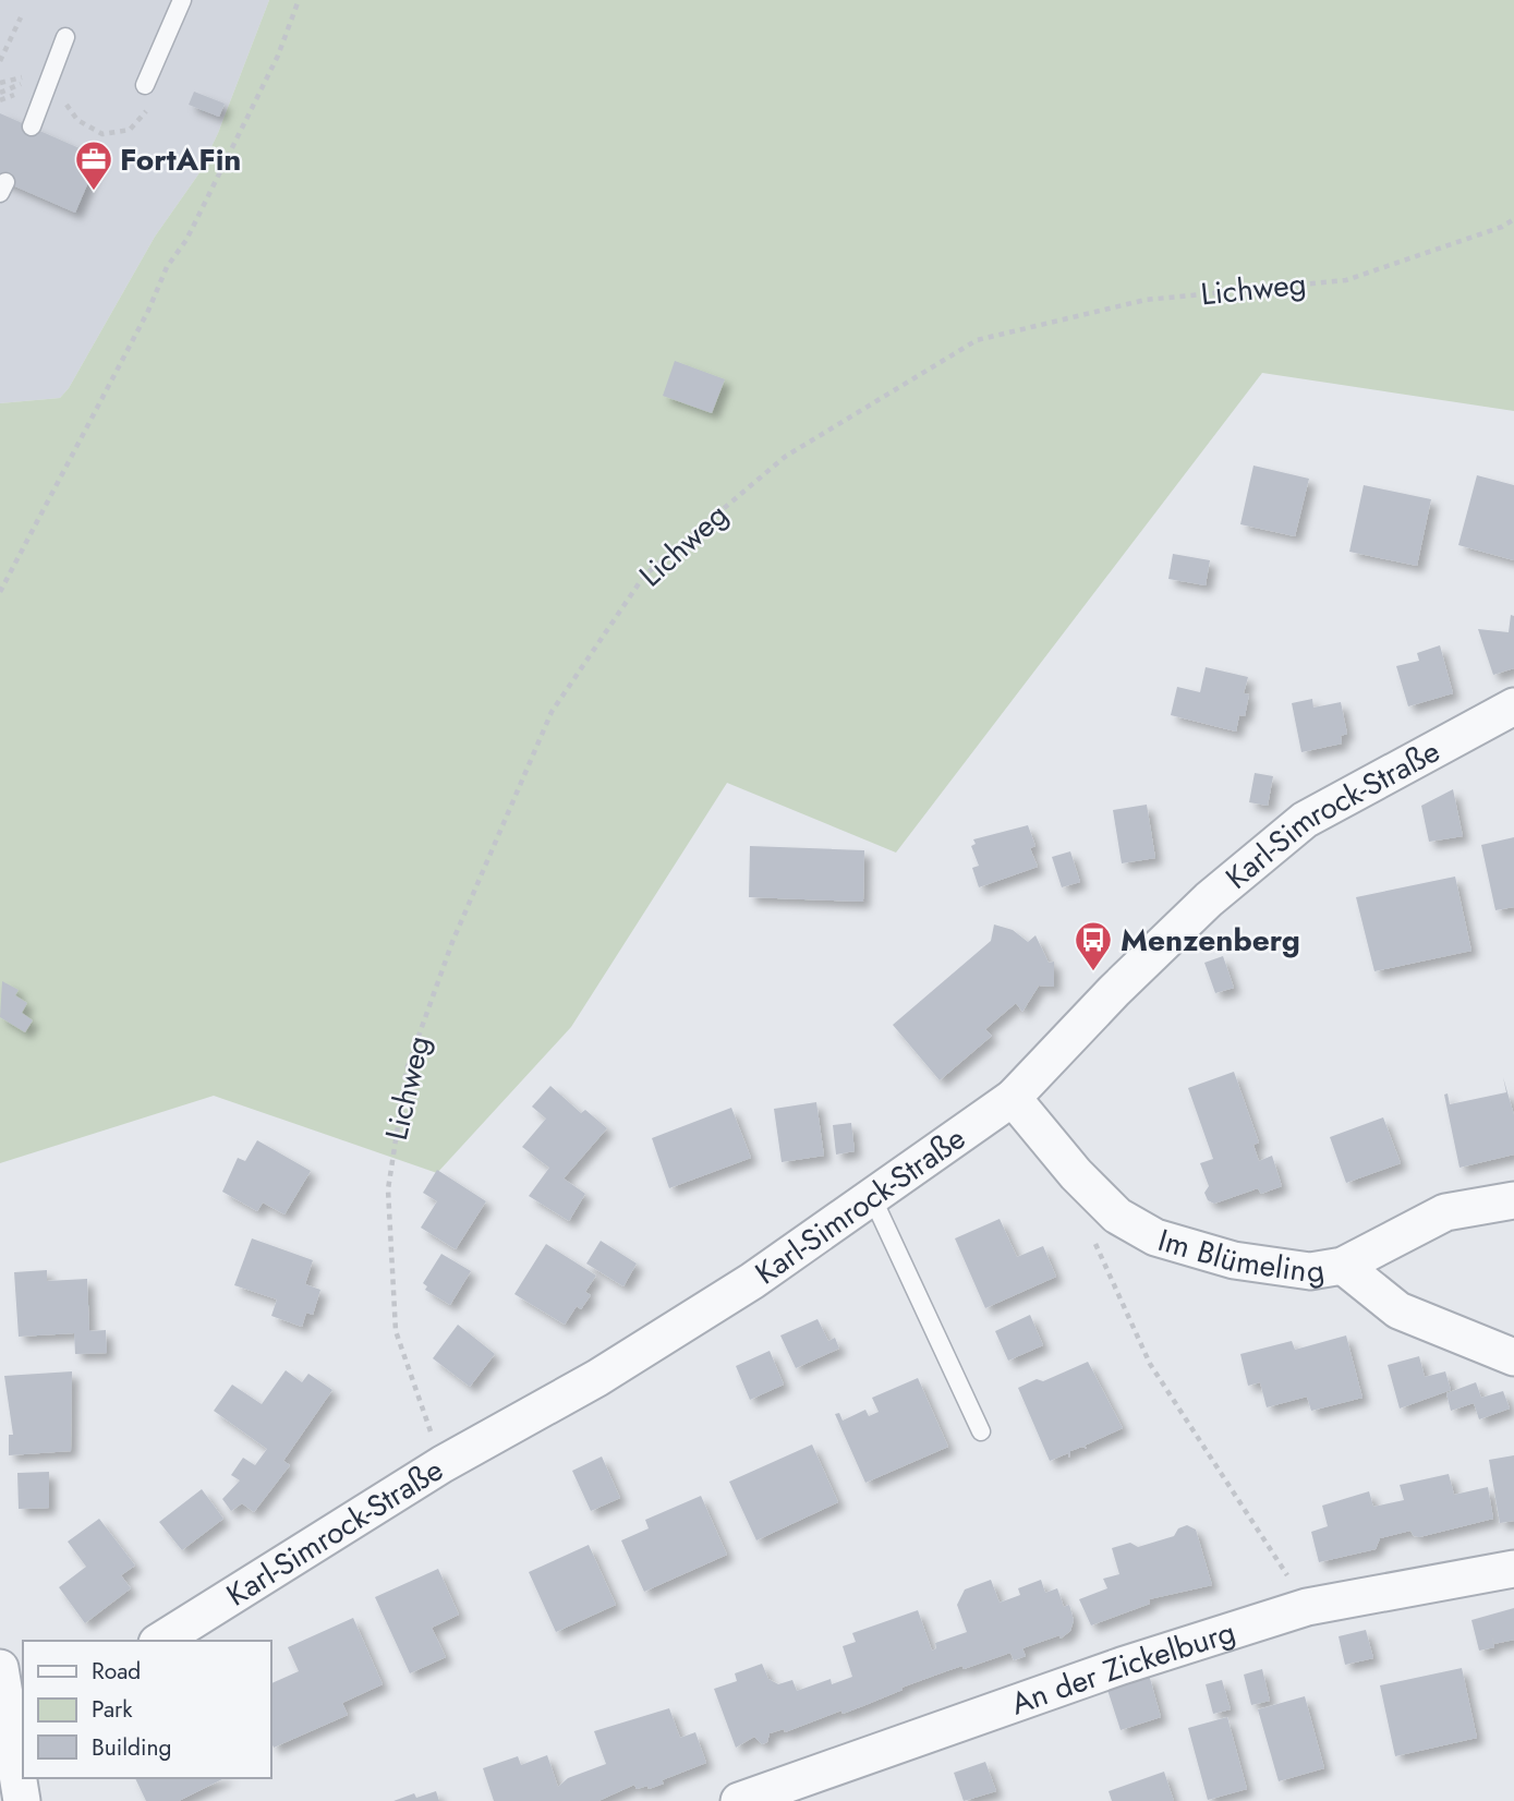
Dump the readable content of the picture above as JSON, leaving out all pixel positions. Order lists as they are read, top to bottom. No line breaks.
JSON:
{"streets":{"street":["Karl-Simrock-Straße","Im Blümeling","An der Zickelburg"],"path":["Lichweg"]},"crossings":[["Lichweg","Karl-Simrock-Straße"],["Karl-Simrock-Straße","Im Blümeling"]],"places":{"office":["FortAFin"],"bus stop":["Menzenberg"]},"legend":["Road","Park","Building"]}
